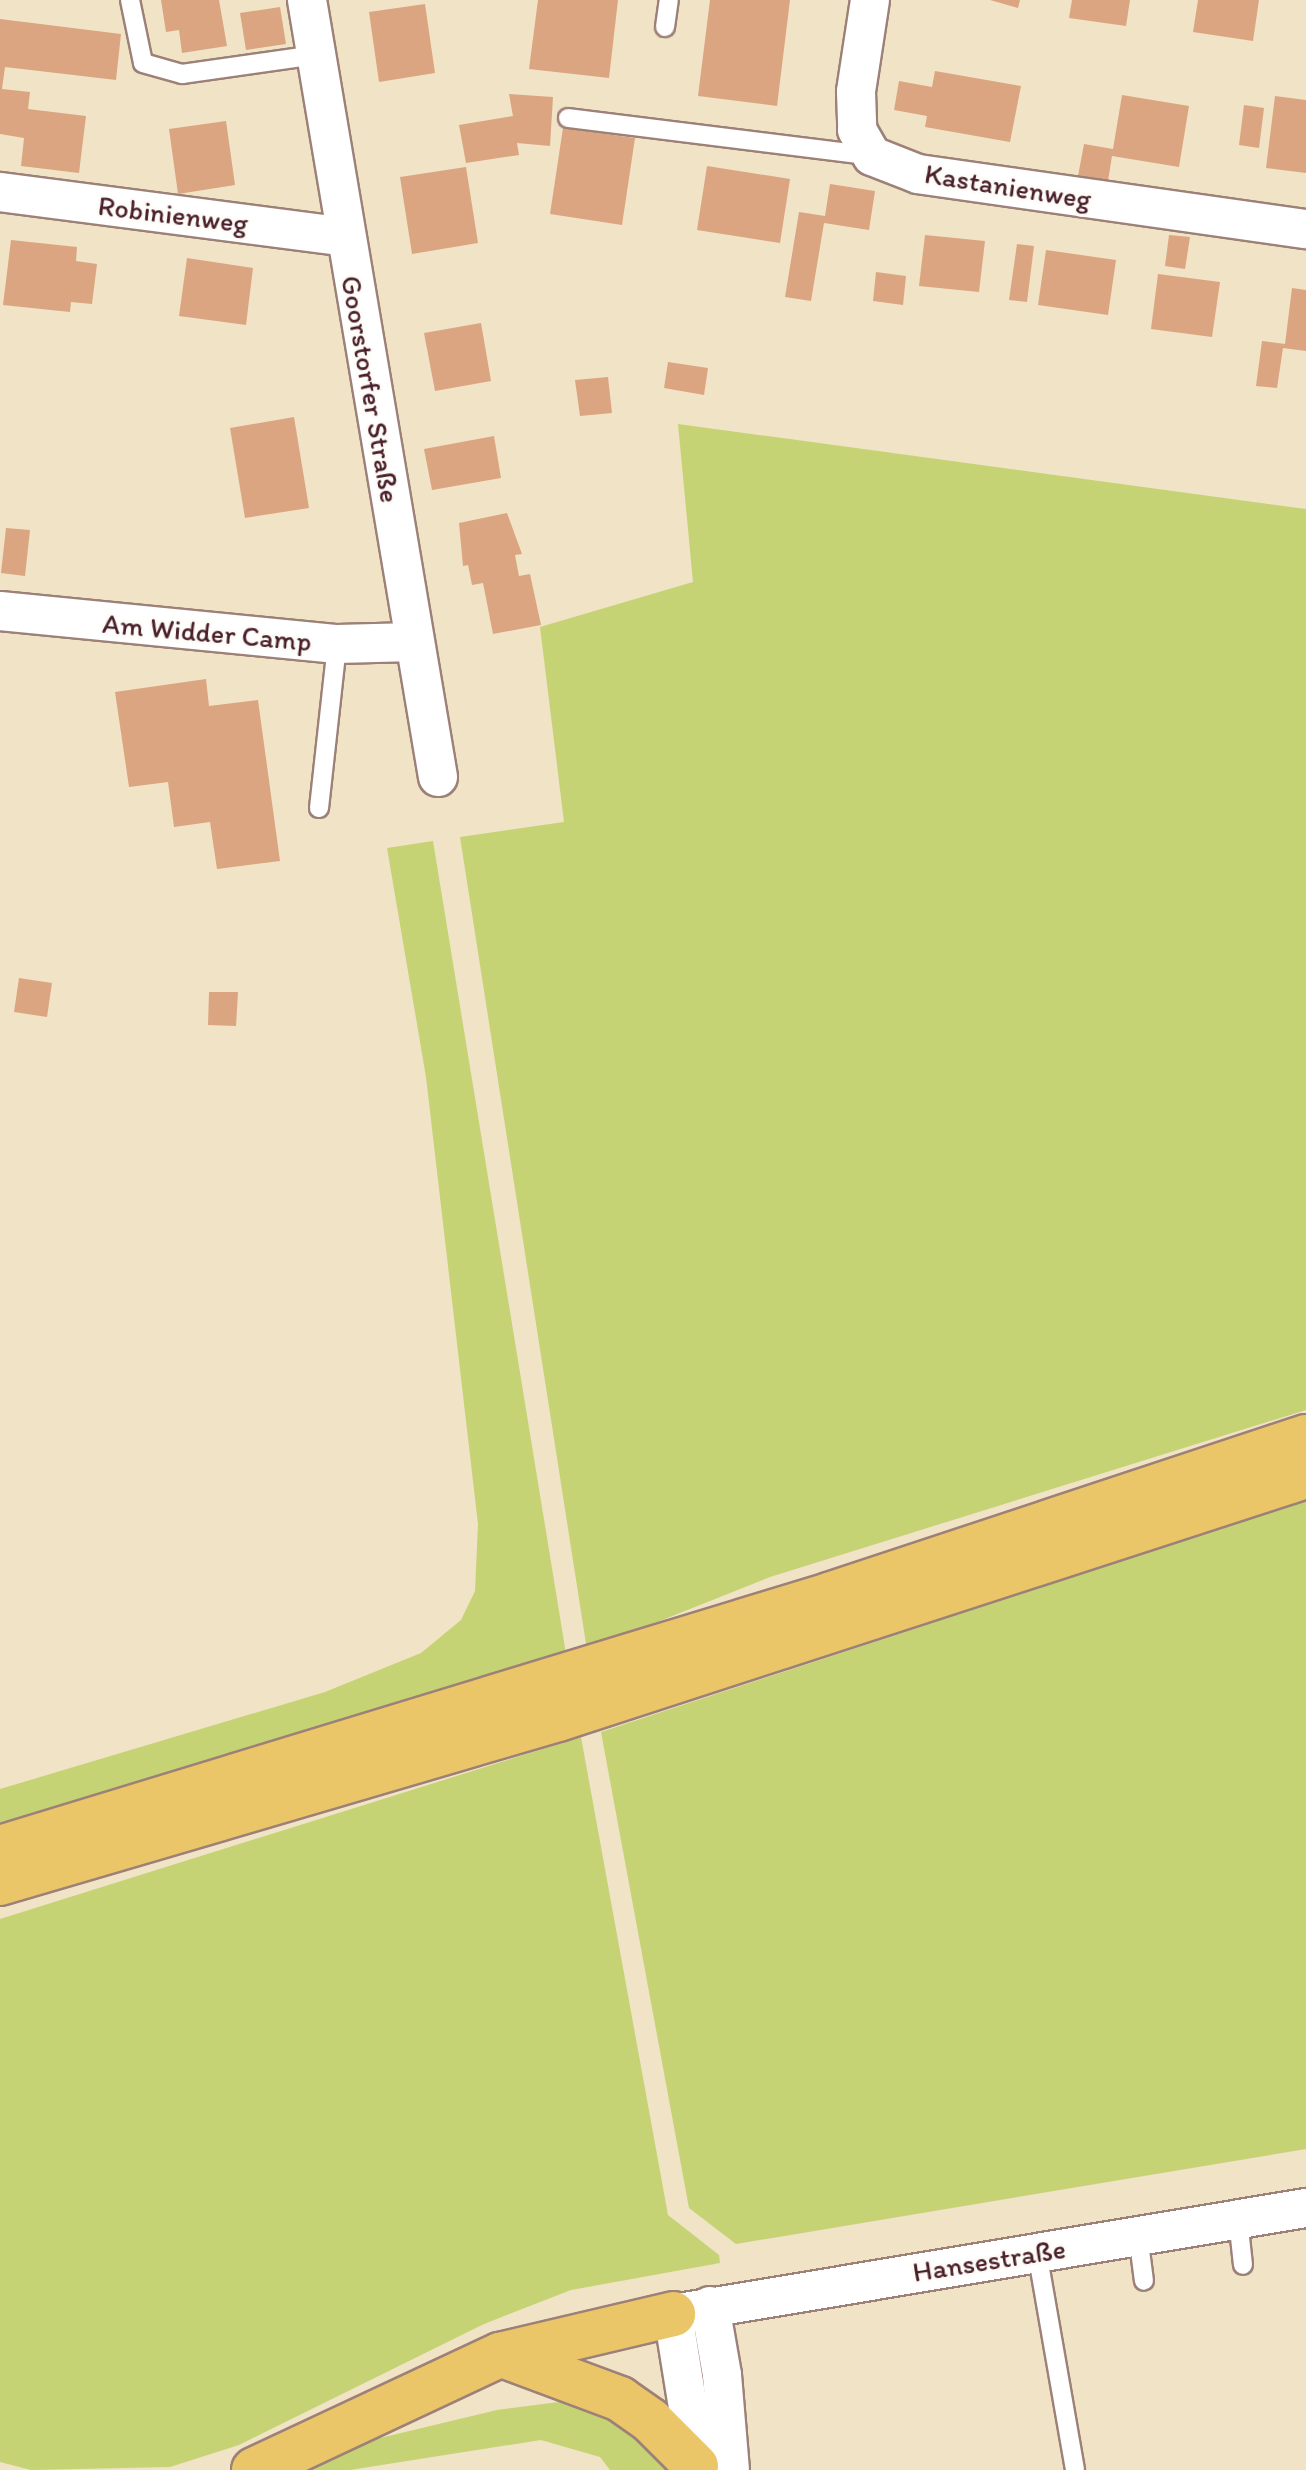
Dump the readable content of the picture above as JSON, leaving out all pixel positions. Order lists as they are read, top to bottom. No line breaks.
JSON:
{"streets":{"street":["Kastanienweg","Robinienweg","Goorstorfer Straße","Am Widder Camp","Hansestraße"]},"crossings":[["Robinienweg","Goorstorfer Straße"],["Goorstorfer Straße","Am Widder Camp"]]}
